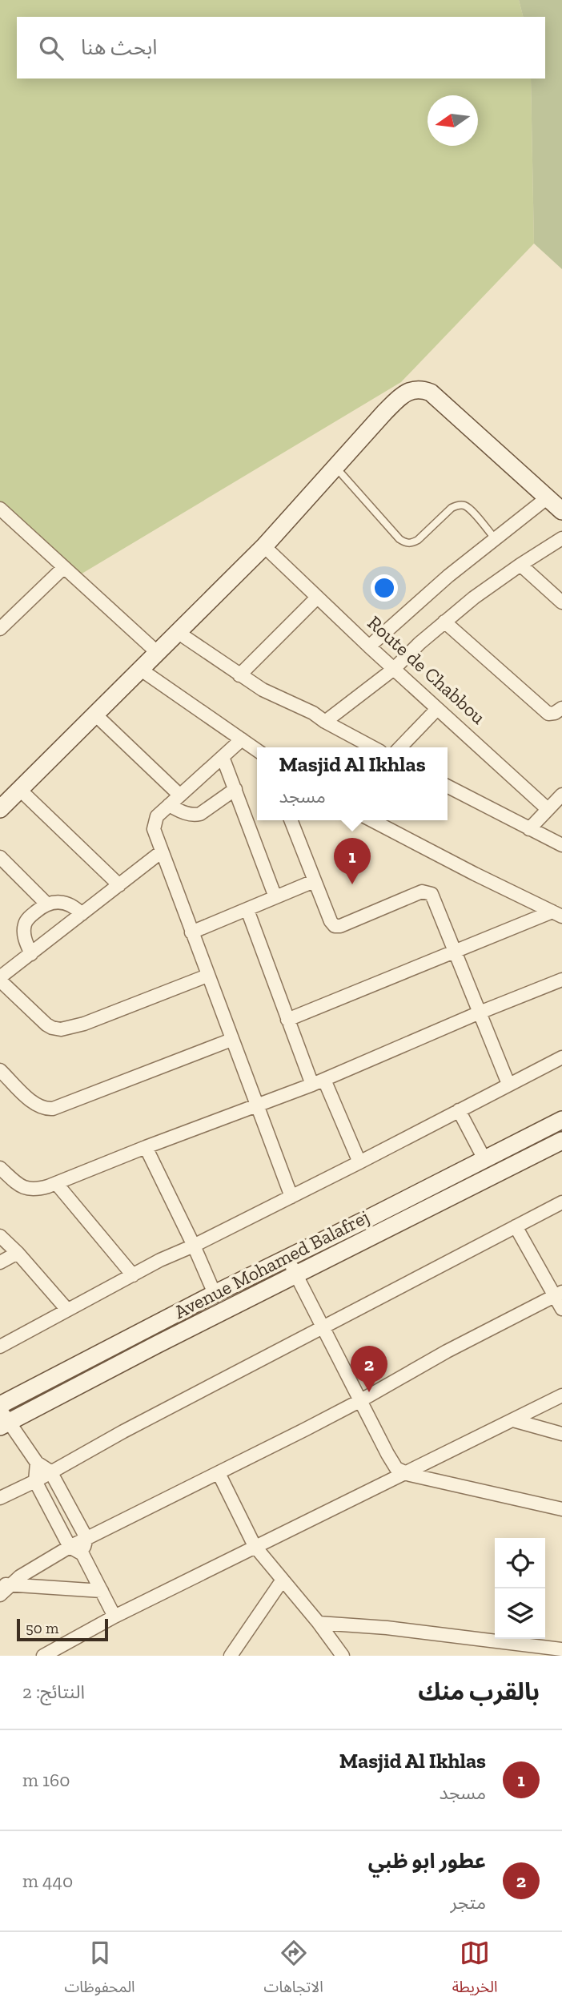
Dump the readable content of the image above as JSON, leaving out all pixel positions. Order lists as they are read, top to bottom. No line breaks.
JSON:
{"streets":{"street":["Route de Chabbou","Avenue Mohamed Balafrej"]},"scale_bar":"50 m","north":"left","page":{"search":"ابحث هنا","popup":["Masjid Al Ikhlas","مسجد"],"pins":["1","2"],"scale":"50 m","heading":["بالقرب منك","النتائج: 2"],"list":[{"mark":"1","name":"Masjid Al Ikhlas","note":"مسجد","value":"160 m"},{"mark":"2","name":"عطور ابو ظبي","note":"متجر","value":"440 m"}],"nav":["الخريطة","الاتجاهات","المحفوظات"]}}
